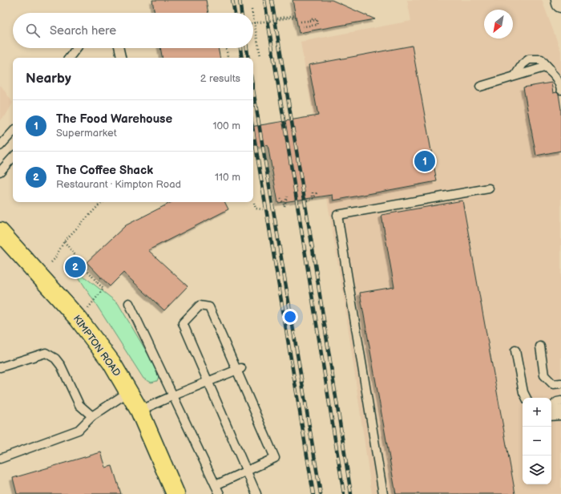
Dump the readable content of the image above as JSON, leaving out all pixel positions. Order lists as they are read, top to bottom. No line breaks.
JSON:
{"streets":{"highway":["KIMPTON ROAD"]},"north":"bottom left","page":{"search":"Search here","heading":["Nearby","2 results"],"list":[{"mark":"1","name":"The Food Warehouse","note":"Supermarket","value":"100 m"},{"mark":"2","name":"The Coffee Shack","note":"Restaurant · Kimpton Road","value":"110 m"}],"pins":["1","2"],"map_buttons":["+","−"]}}
